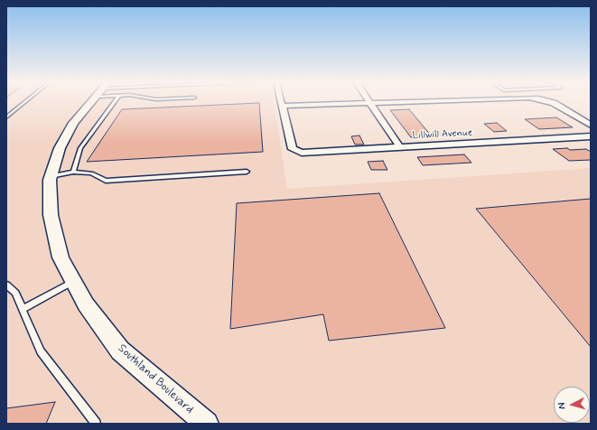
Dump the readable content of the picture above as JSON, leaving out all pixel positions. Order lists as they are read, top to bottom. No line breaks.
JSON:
{"streets":{"street":["Lillwill Avenue","Southland Boulevard"]},"north":"left"}
